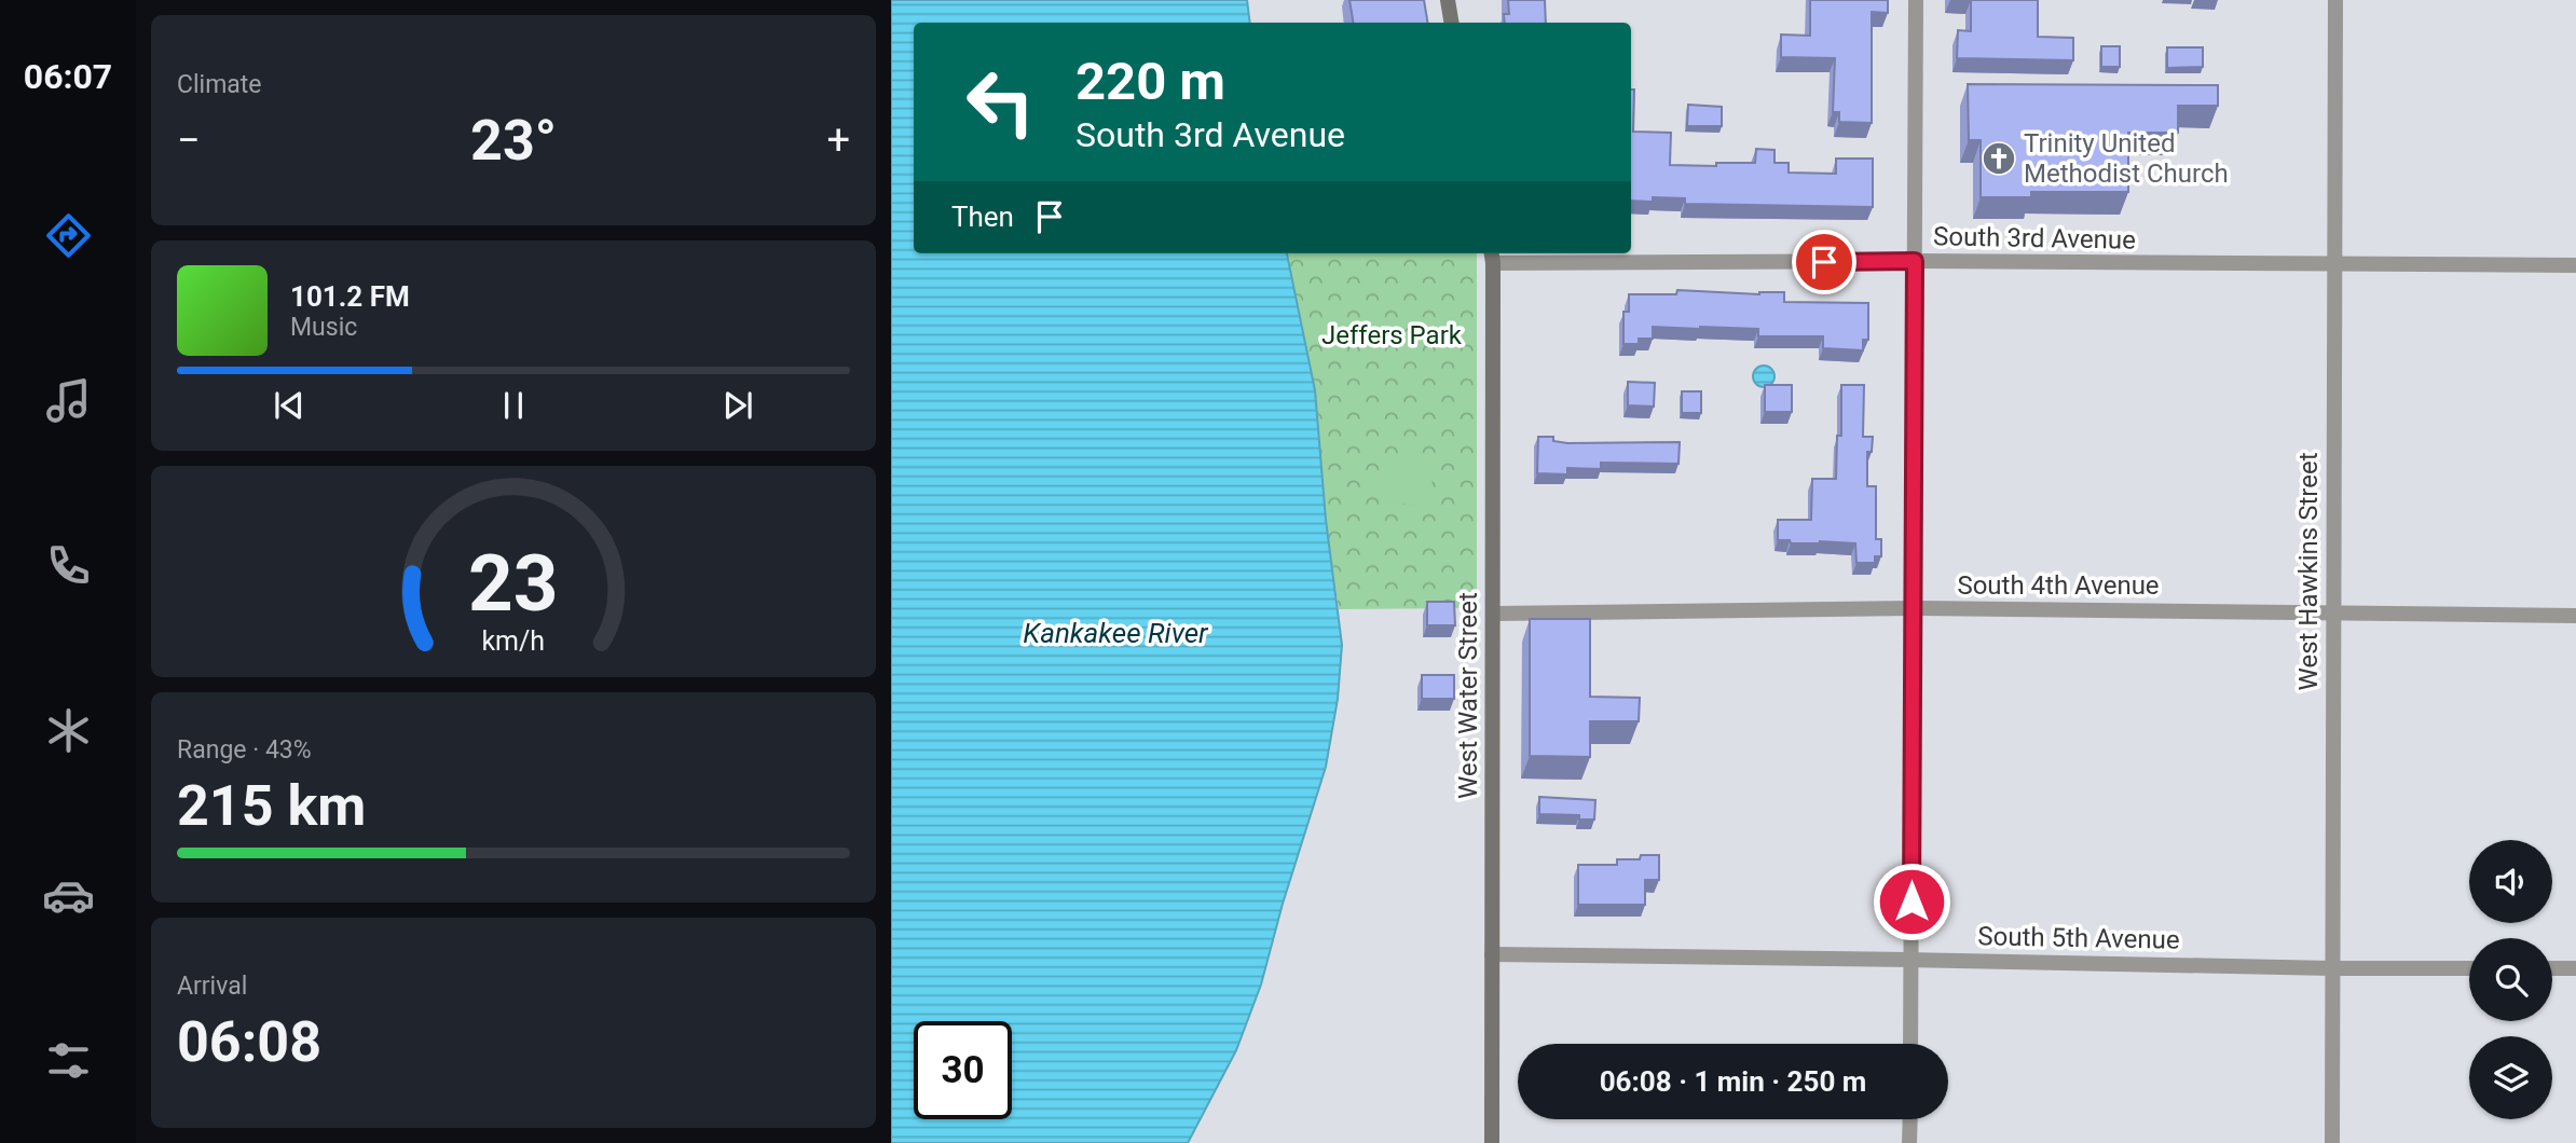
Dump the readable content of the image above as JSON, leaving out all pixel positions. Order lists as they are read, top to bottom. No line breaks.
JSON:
{"streets":{"main road":["West Water Street"],"street":["South 3rd Avenue","West Hawkins Street","South 4th Avenue","South 5th Avenue"]},"crossings":[["South 3rd Avenue","West Hawkins Street"],["South 3rd Avenue","West Water Street"],["West Hawkins Street","South 4th Avenue"],["West Hawkins Street","South 5th Avenue"],["South 4th Avenue","West Water Street"],["West Water Street","South 5th Avenue"]],"water":["Kankakee River"],"parks":["Jeffers Park"],"places":{"church":["Trinity United Methodist Church"]},"page":{"tabs":"06:07","tile":["Climate",["Range · 43%","215 km"],["Arrival","06:08"]],"turn":["220 m","South 3rd Avenue"],"heat":["−","23°","+"],"then":"Then","song":["101.2 FM","Music"],"limit":"30","trip":"06:08 · 1 min · 250 m","gauge":["23","km/h"]}}
